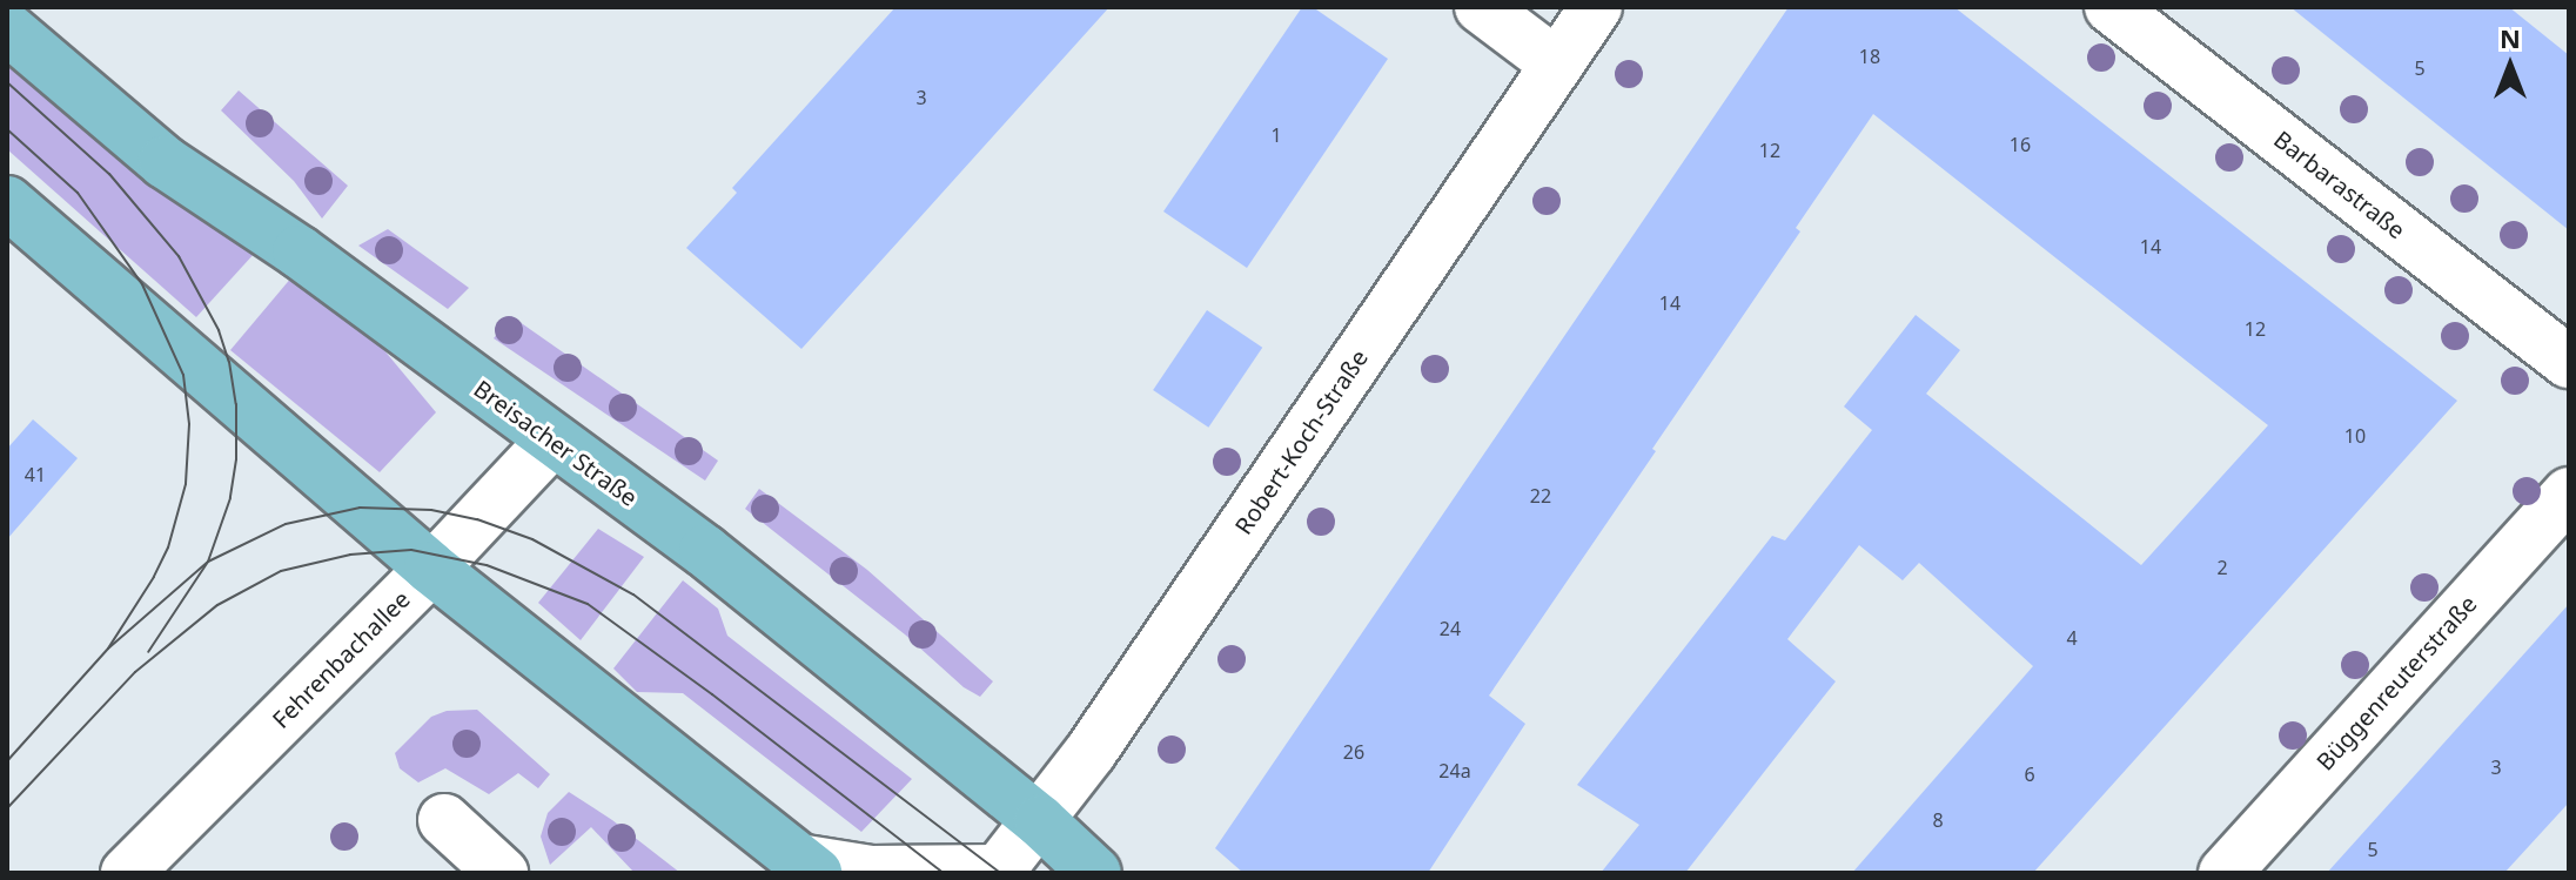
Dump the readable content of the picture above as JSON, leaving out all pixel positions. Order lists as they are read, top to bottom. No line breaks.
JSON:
{"streets":{"main road":["Breisacher Straße"],"street":["Barbarastraße","Robert-Koch-Straße","Fehrenbachallee","Büggenreuterstraße"]},"crossings":[["Robert-Koch-Straße","Breisacher Straße"],["Breisacher Straße","Fehrenbachallee"]],"house_numbers":["18","5","3","1","16","12","14","14","12","10","41","22","2","24","4","26","3","24a","6","8","5"],"north":"top"}
